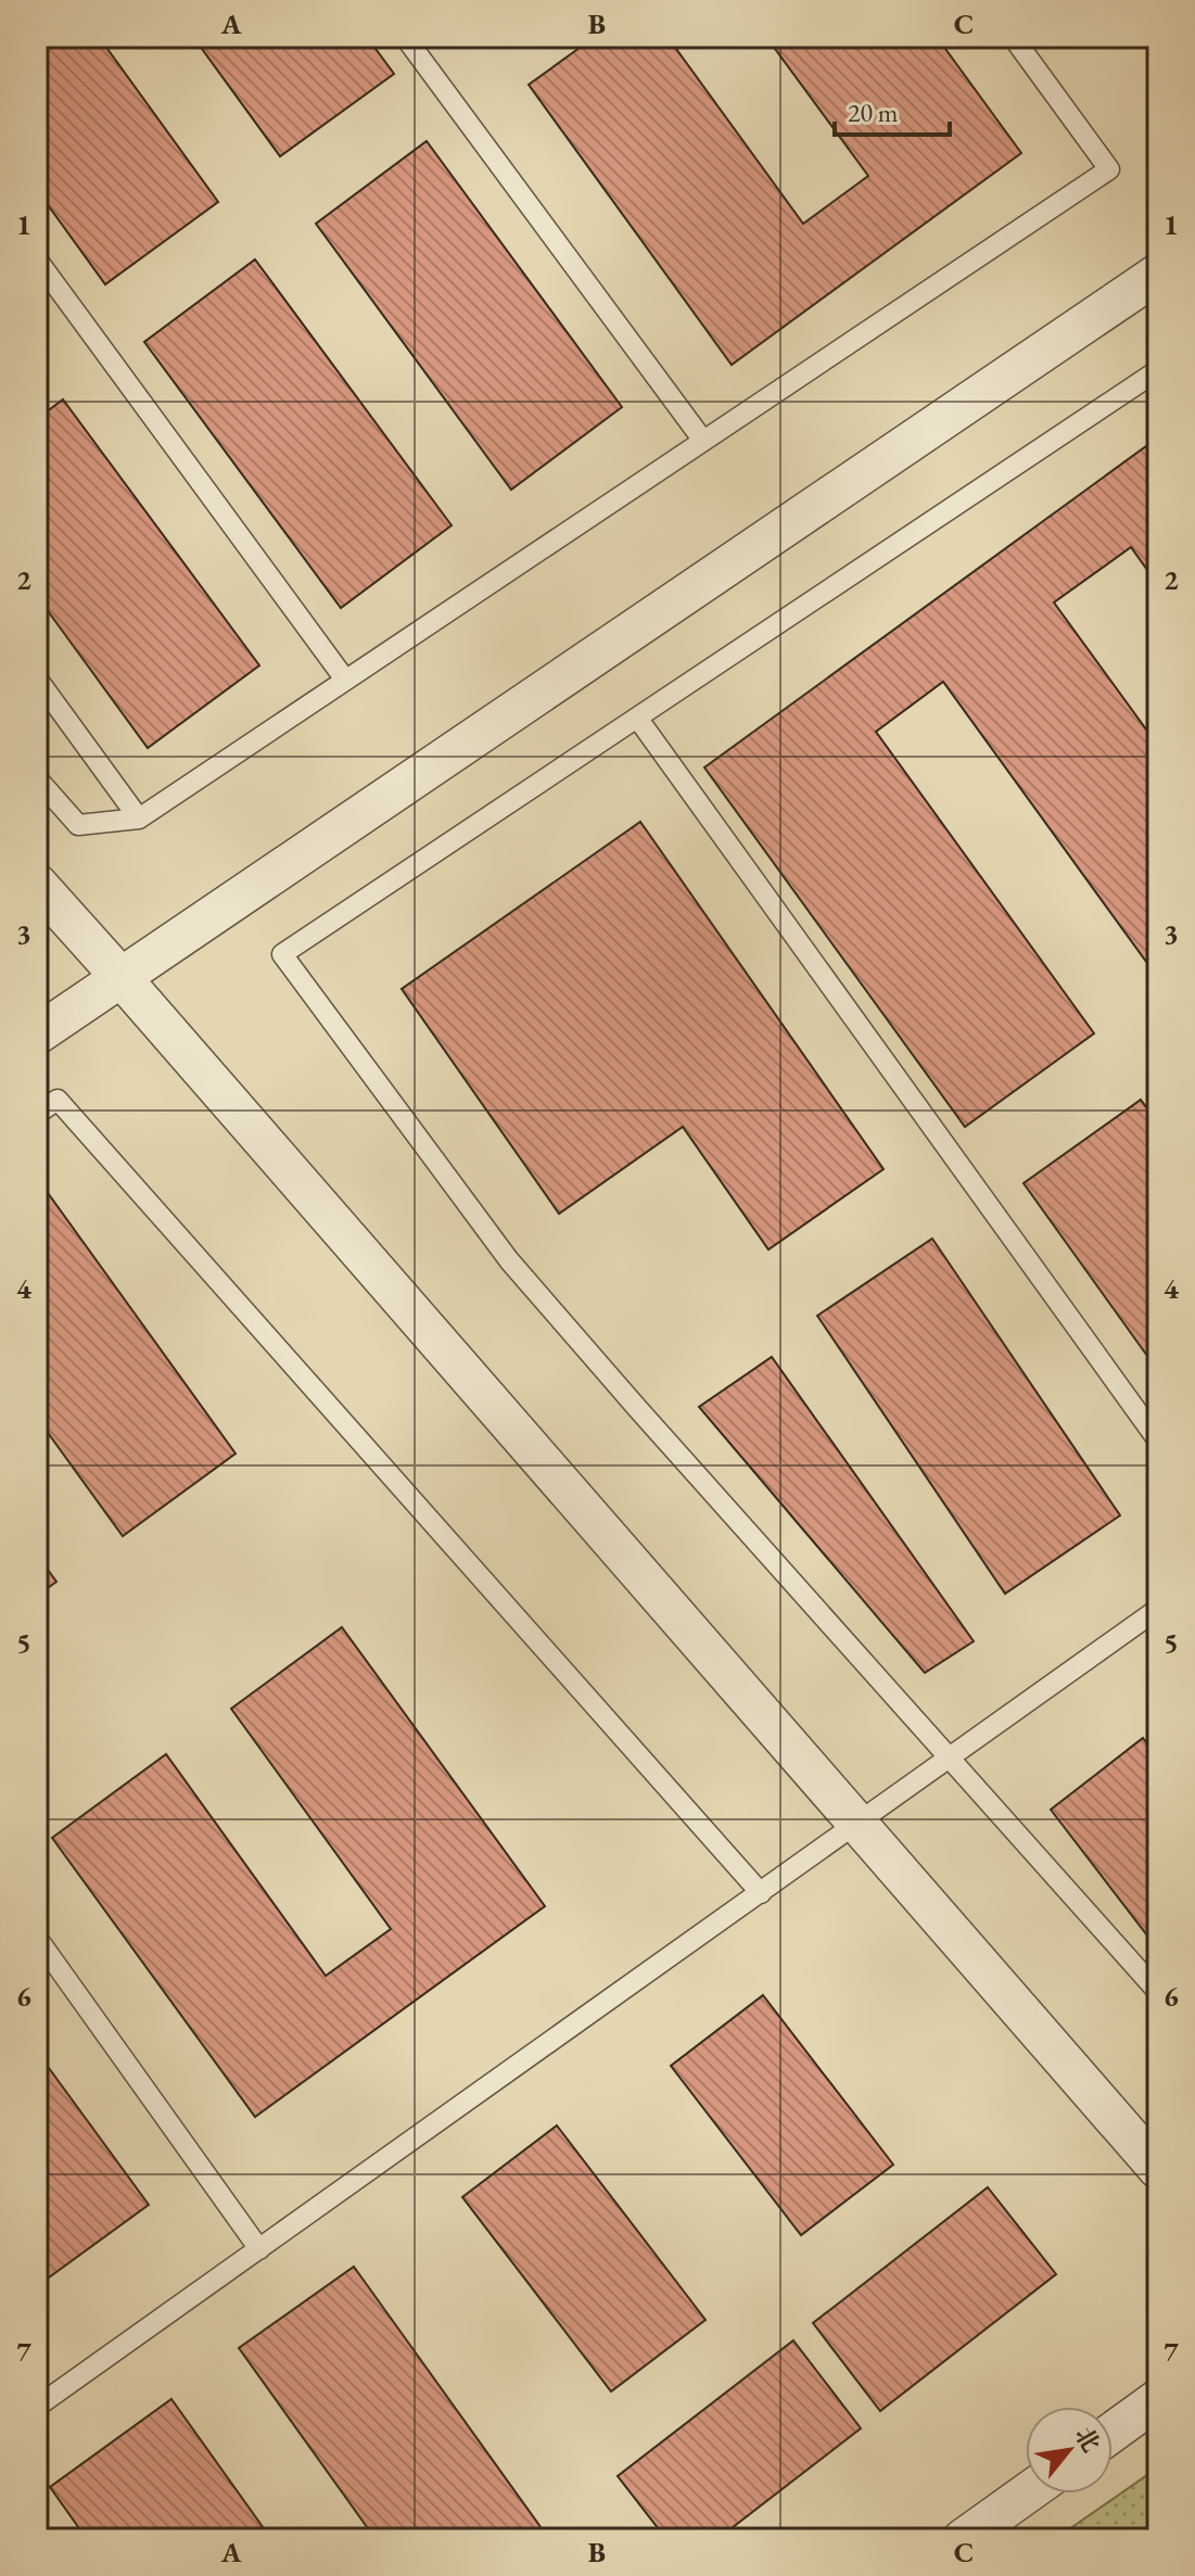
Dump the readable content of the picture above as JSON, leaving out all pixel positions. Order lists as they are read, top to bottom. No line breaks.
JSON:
{"scale_bar":"20 m","north":"top right","grid":{"columns":["A","B","C"],"rows":["1","2","3","4","5","6","7"]}}
